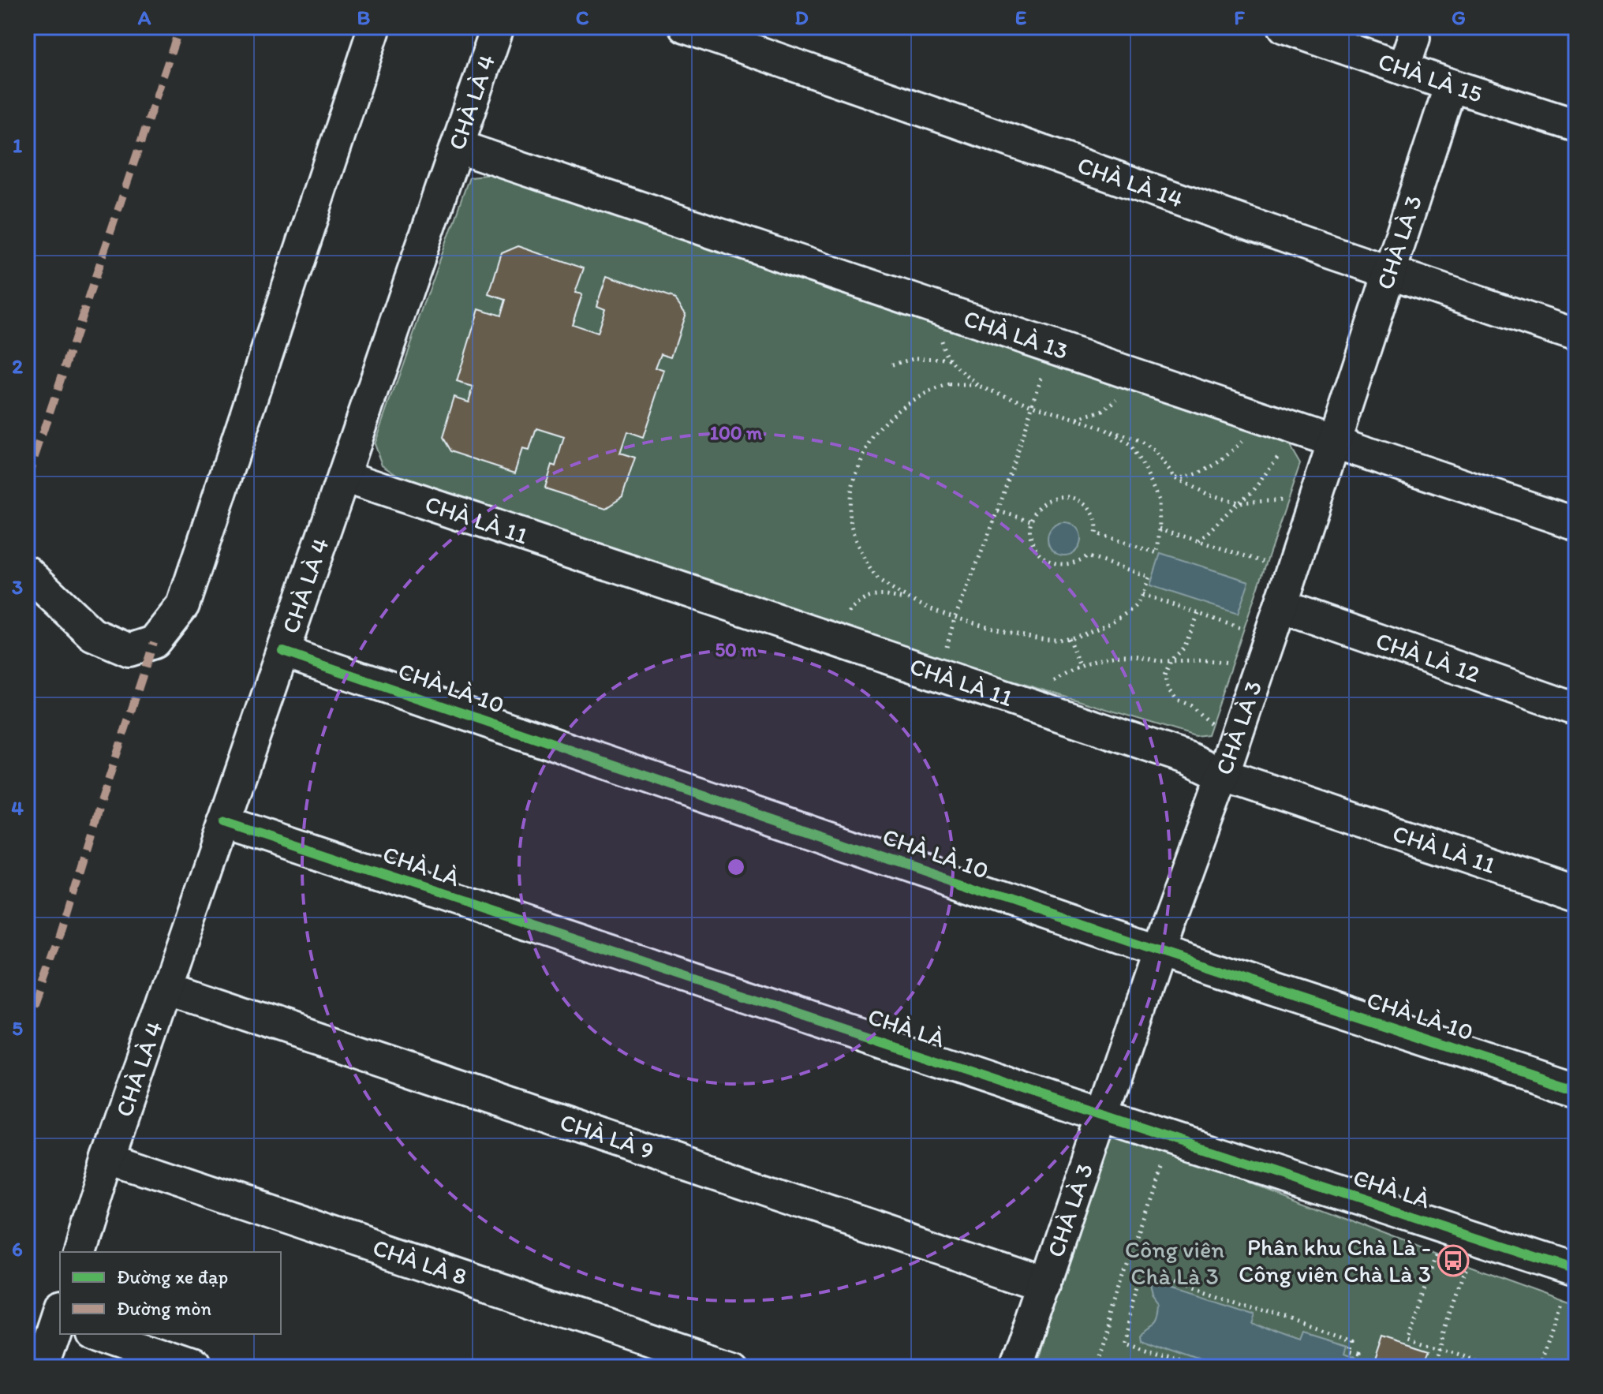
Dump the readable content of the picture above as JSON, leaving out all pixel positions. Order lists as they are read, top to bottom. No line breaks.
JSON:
{"streets":{"street":["CHÀ LÀ 15","CHÀ LÀ 4","CHÀ LÀ 14","CHÀ LÀ 3","CHÀ LÀ 13","CHÀ LÀ 11","CHÀ LÀ 12","CHÀ LÀ 10","CHÀ LÀ","CHÀ LÀ 9","CHÀ LÀ 8"]},"crossings":[["CHÀ LÀ 15","CHÀ LÀ 3"],["CHÀ LÀ 4","CHÀ LÀ 13"],["CHÀ LÀ 4","CHÀ LÀ 11"],["CHÀ LÀ 4","CHÀ LÀ 10"],["CHÀ LÀ 4","CHÀ LÀ"],["CHÀ LÀ 4","CHÀ LÀ 9"],["CHÀ LÀ 4","CHÀ LÀ 8"],["CHÀ LÀ 14","CHÀ LÀ 3"],["CHÀ LÀ 3","CHÀ LÀ 13"],["CHÀ LÀ 3","CHÀ LÀ 11"],["CHÀ LÀ 3","CHÀ LÀ 12"],["CHÀ LÀ 3","CHÀ LÀ 10"],["CHÀ LÀ 3","CHÀ LÀ"],["CHÀ LÀ 3","CHÀ LÀ 9"]],"parks":["Công viên Chà Là 3"],"places":{"bus stop":["Phân khu Chà Là - Công viên Chà Là 3"]},"legend":["Đường xe đạp","Đường mòn"],"grid":{"columns":["A","B","C","D","E","F","G"],"rows":["1","2","3","4","5","6"]},"rings":["100 m","50 m"]}
